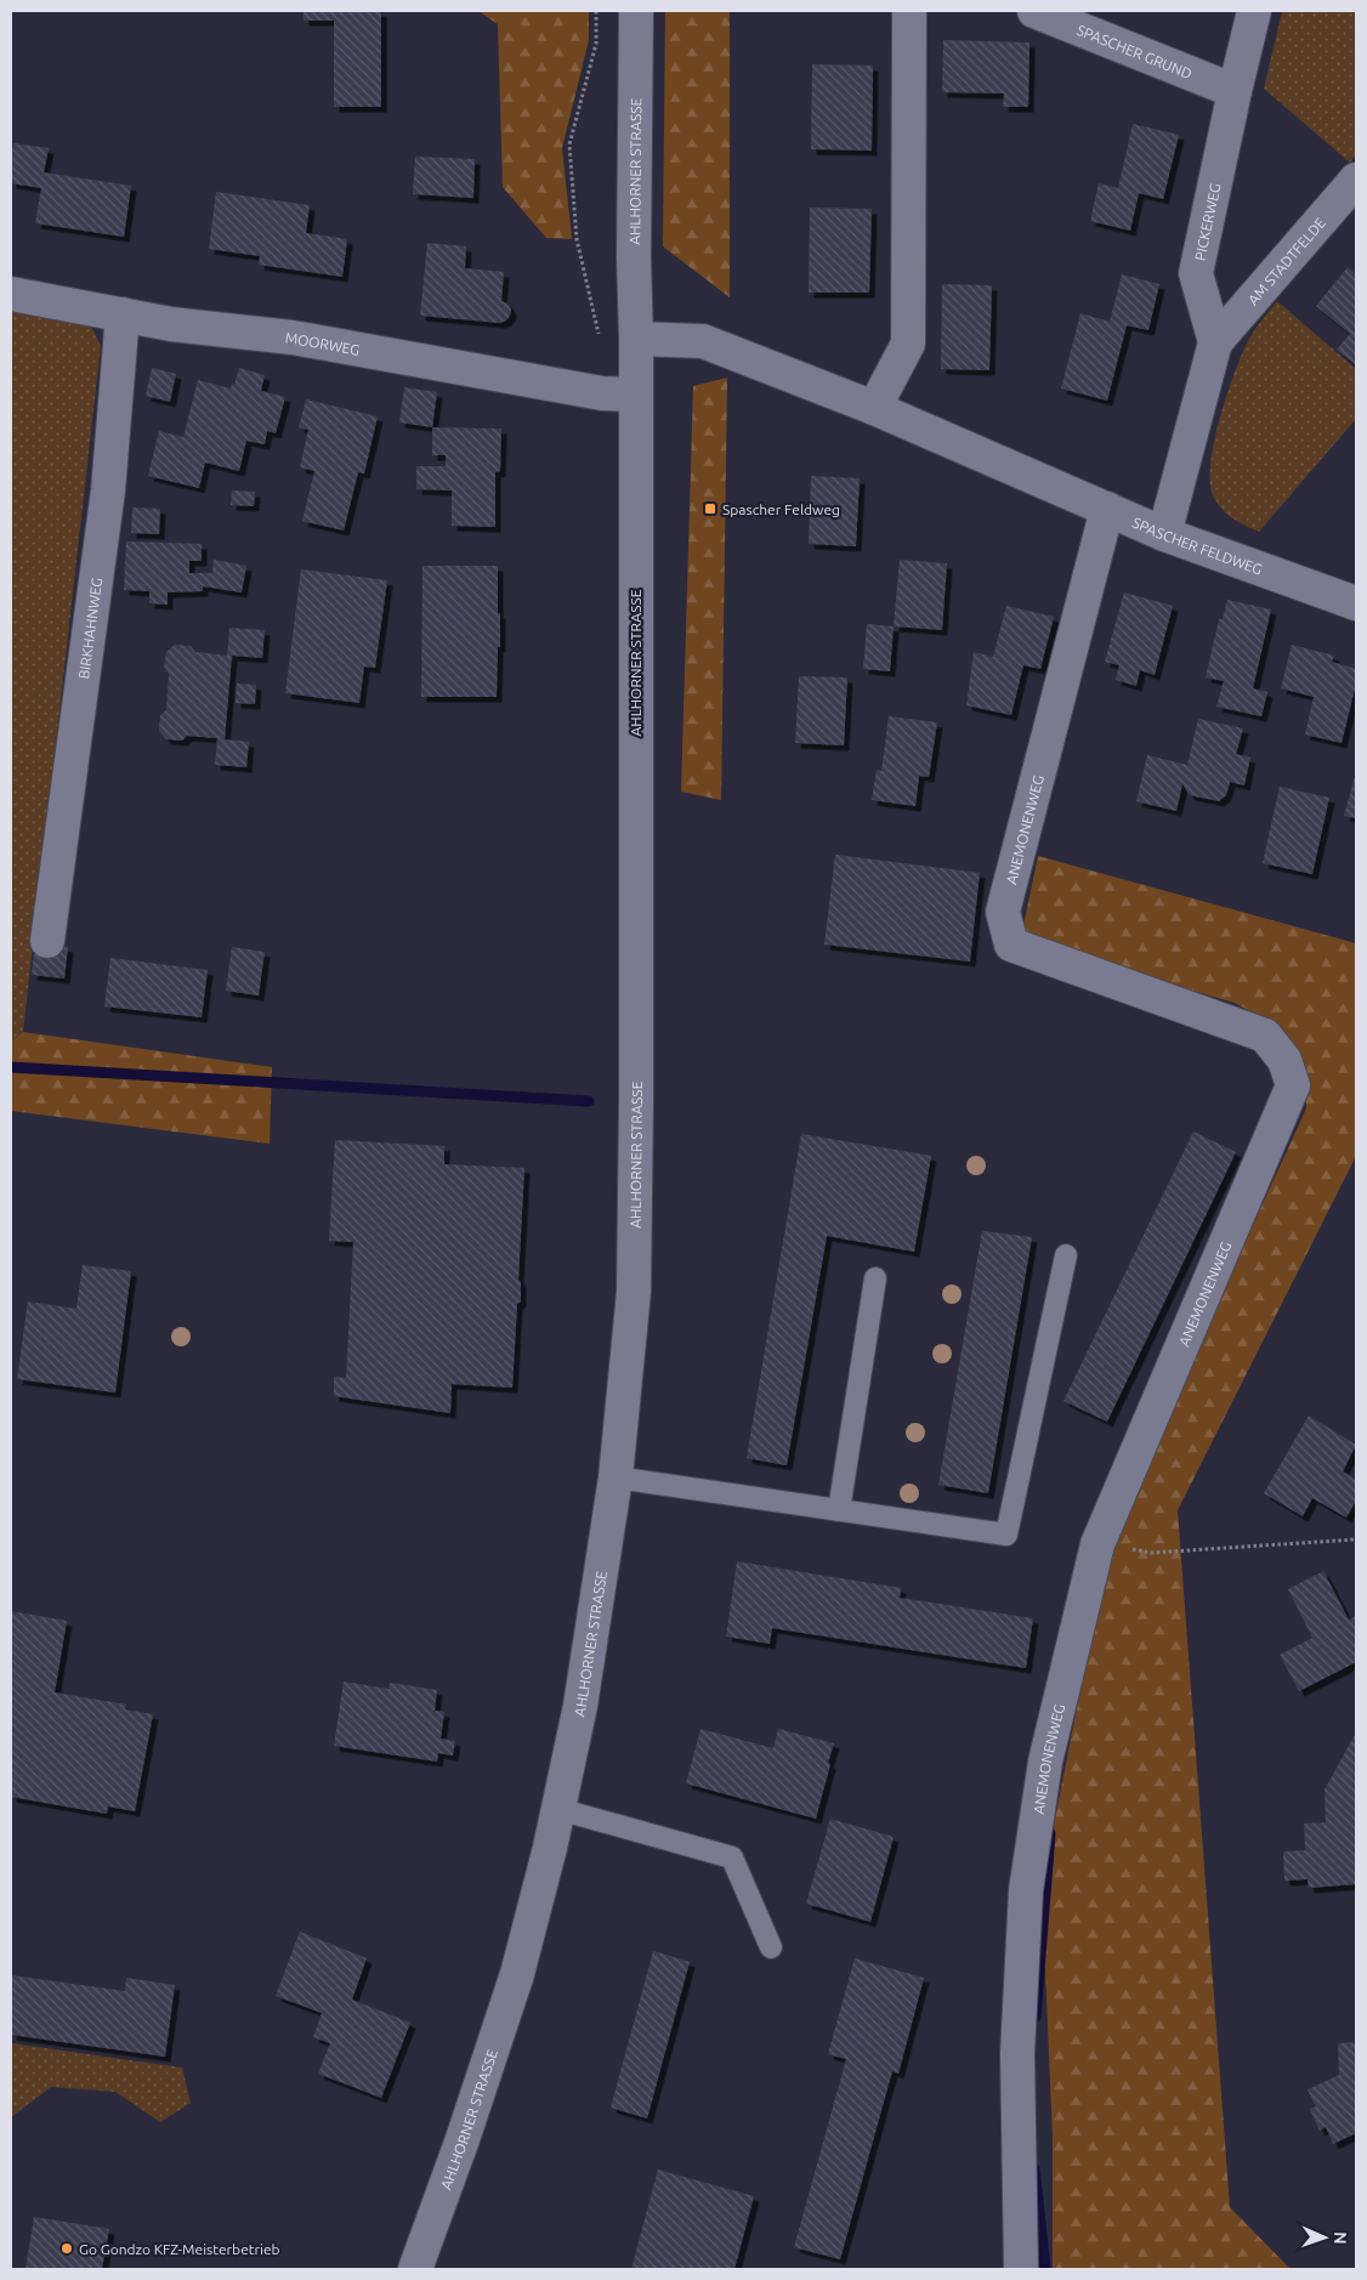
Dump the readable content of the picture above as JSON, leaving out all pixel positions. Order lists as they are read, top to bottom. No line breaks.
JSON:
{"streets":{"street":["SPASCHER GRUND","AHLHORNER STRASSE","PICKERWEG","AM STADTFELDE","MOORWEG","SPASCHER FELDWEG","BIRKHAHNWEG","ANEMONENWEG"]},"crossings":[["SPASCHER GRUND","PICKERWEG"],["AHLHORNER STRASSE","MOORWEG"],["AHLHORNER STRASSE","SPASCHER FELDWEG"],["PICKERWEG","AM STADTFELDE"],["MOORWEG","BIRKHAHNWEG"],["SPASCHER FELDWEG","ANEMONENWEG"]],"places":{"transit":["Spascher Feldweg"],"other":["Go Gondzo KFZ-Meisterbetrieb"]},"north":"right"}
